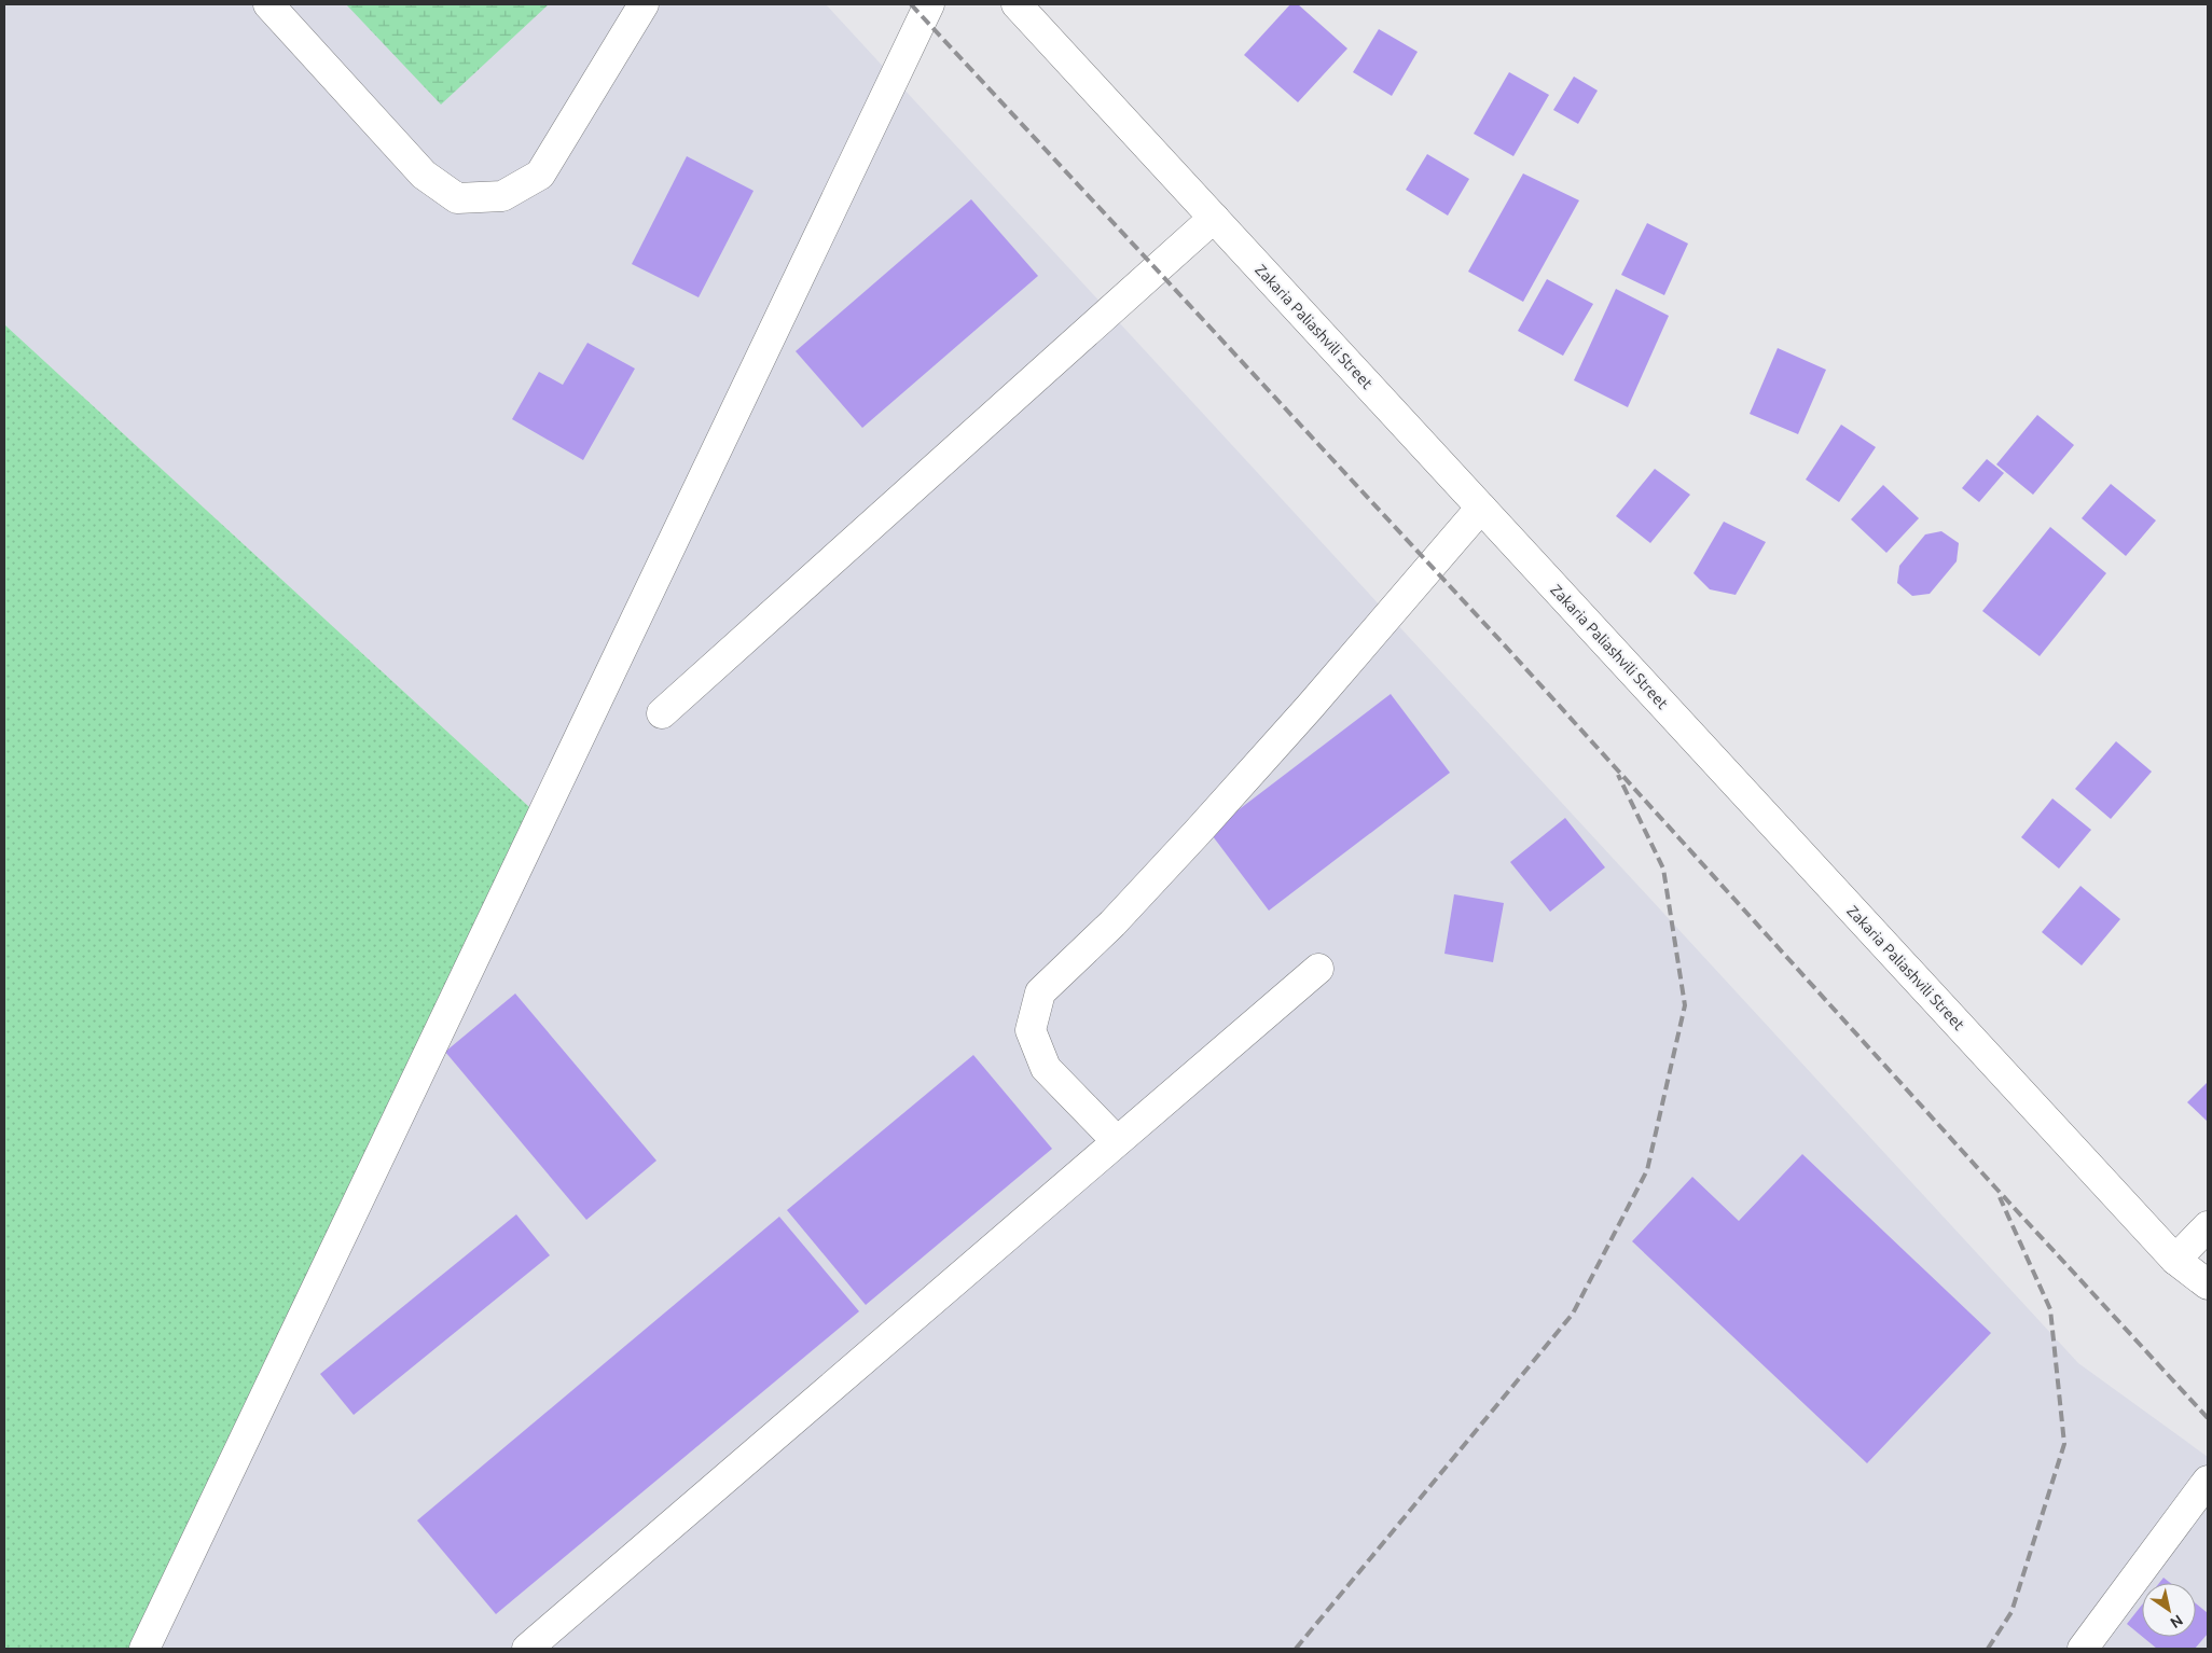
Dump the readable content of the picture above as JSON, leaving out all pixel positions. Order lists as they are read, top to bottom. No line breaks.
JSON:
{"streets":{"street":["Zakaria Paliashvili Street"]},"north":"bottom right"}
